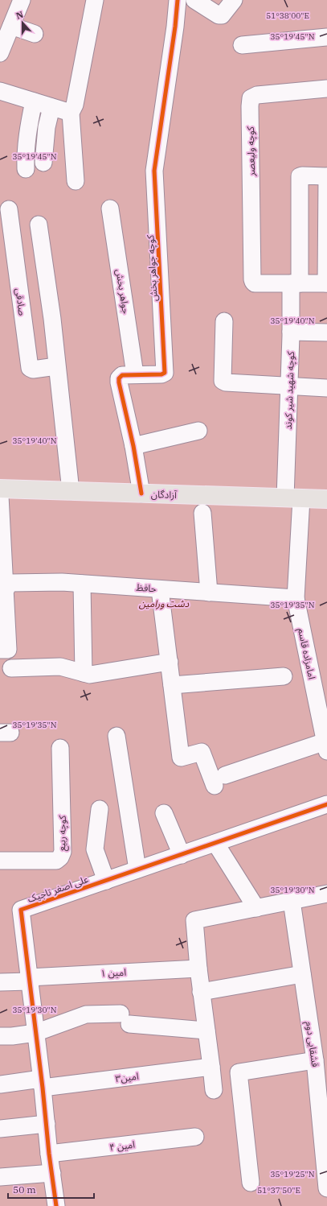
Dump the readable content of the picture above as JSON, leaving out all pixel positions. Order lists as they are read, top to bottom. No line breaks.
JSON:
{"streets":{"main road":["آزادگان"],"street":["کوچه ولیعصر","کوچه جواهر بخش","جواهر بخش","صادقی","کوچه شهید شیر کوند","حافظ","امامزاده قاسم","کوچه ربیع","علی اصغر تاجیک","امین ۱","قشقایی دوم","امین۳","امین ۴"]},"crossings":[["کوچه ولیعصر","کوچه شهید شیر کوند"],["کوچه جواهر بخش","جواهر بخش"],["کوچه جواهر بخش","آزادگان"],["کوچه شهید شیر کوند","آزادگان"],["کوچه شهید شیر کوند","امامزاده قاسم"],["آزادگان","امامزاده قاسم"],["حافظ","امامزاده قاسم"],["علی اصغر تاجیک","امین ۱"],["علی اصغر تاجیک","امین۳"],["علی اصغر تاجیک","امین ۴"]],"parks":["دشت ورامین"],"scale_bar":"50 m","north":"top","coordinates":["51°38'00\"E","35°19'45\"N","35°19'40\"N","35°19'35\"N","35°19'30\"N","35°19'25\"N","51°37'50\"E"]}
